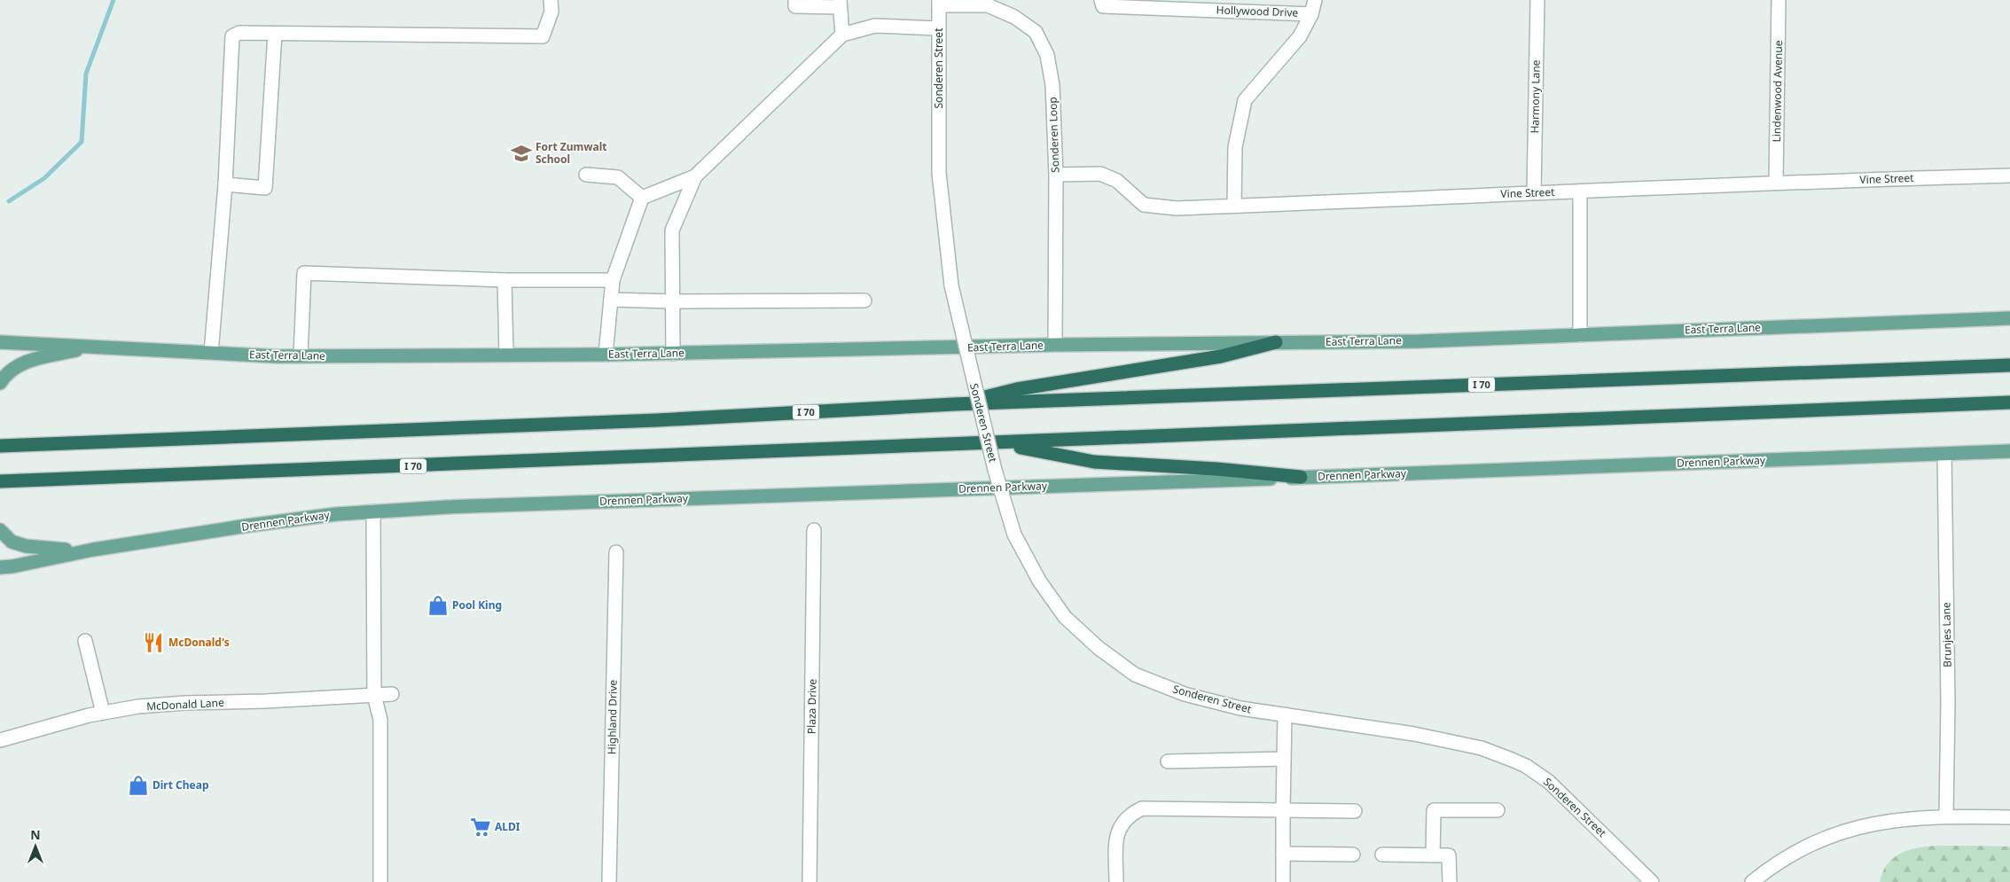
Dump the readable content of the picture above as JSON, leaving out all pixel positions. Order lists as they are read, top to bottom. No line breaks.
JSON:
{"streets":{"highway":["I 70"],"main road":["East Terra Lane","Drennen Parkway"],"street":["Hollywood Drive","Sonderen Street","Lindenwood Avenue","Harmony Lane","Sonderen Loop","Vine Street","Brunjes Lane","McDonald Lane","Plaza Drive","Highland Drive"]},"crossings":[["Hollywood Drive","Vine Street"],["Sonderen Street","Sonderen Loop"],["Lindenwood Avenue","Vine Street"],["Harmony Lane","Vine Street"],["Sonderen Loop","Vine Street"],["Sonderen Loop","East Terra Lane"],["Drennen Parkway","Brunjes Lane"]],"places":{"school or university":["Fort Zumwalt School"],"shop":["Pool King","Dirt Cheap"],"restaurant":["McDonald's"],"supermarket":["ALDI"]},"north":"top"}
